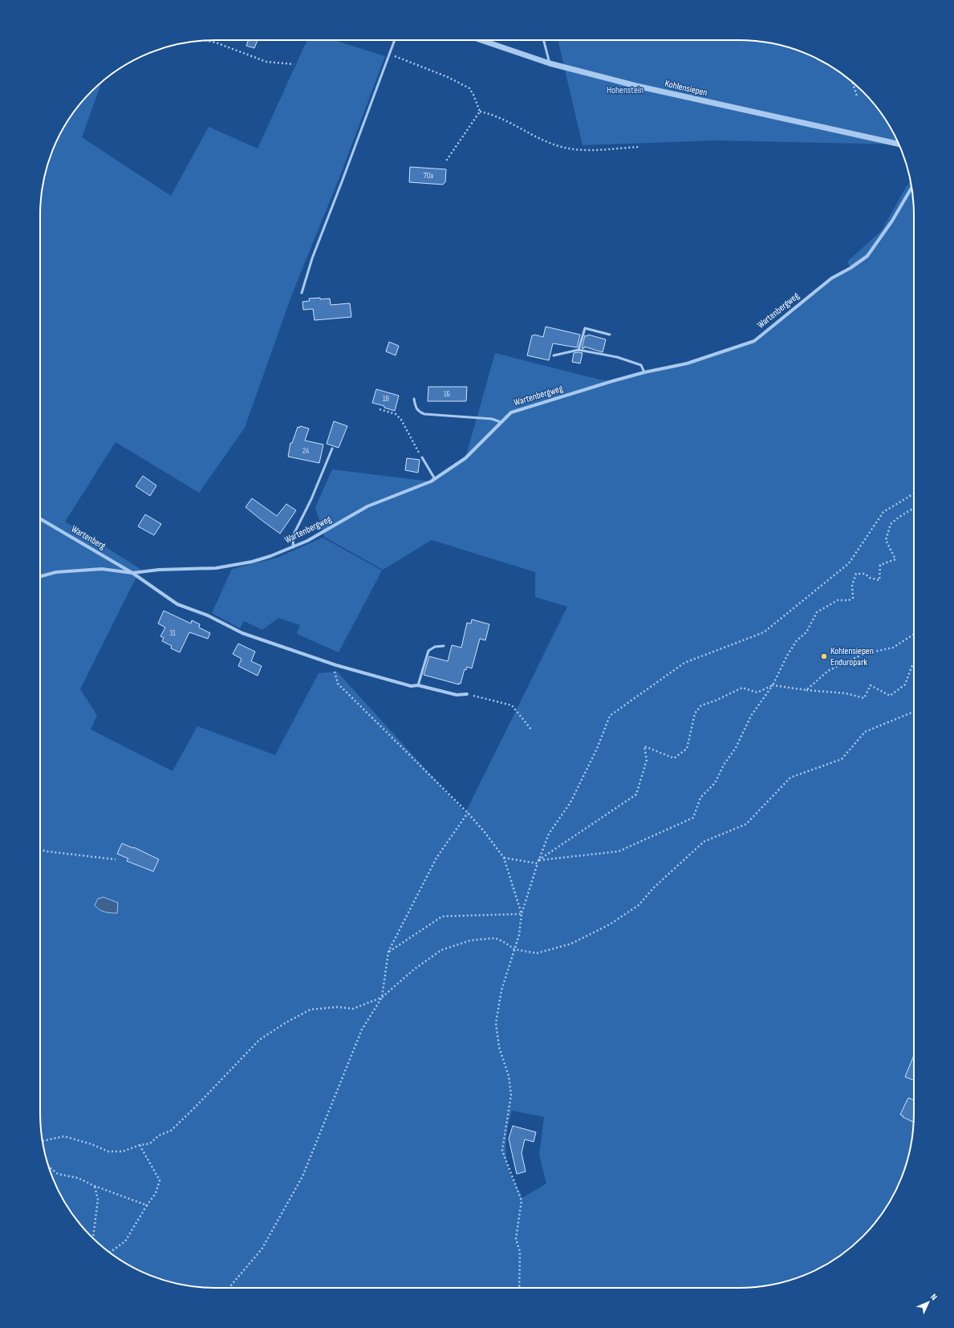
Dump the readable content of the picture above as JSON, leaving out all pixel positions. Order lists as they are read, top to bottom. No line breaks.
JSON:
{"streets":{"street":["Kohlensiepen","Wartenbergweg","Wartenberg"]},"crossings":[["Wartenbergweg","Wartenberg"]],"parks":["Hohenstein"],"places":["Kohlensiepen Enduropark"],"house_numbers":["70a","16","18","24","31"],"north":"top right"}
